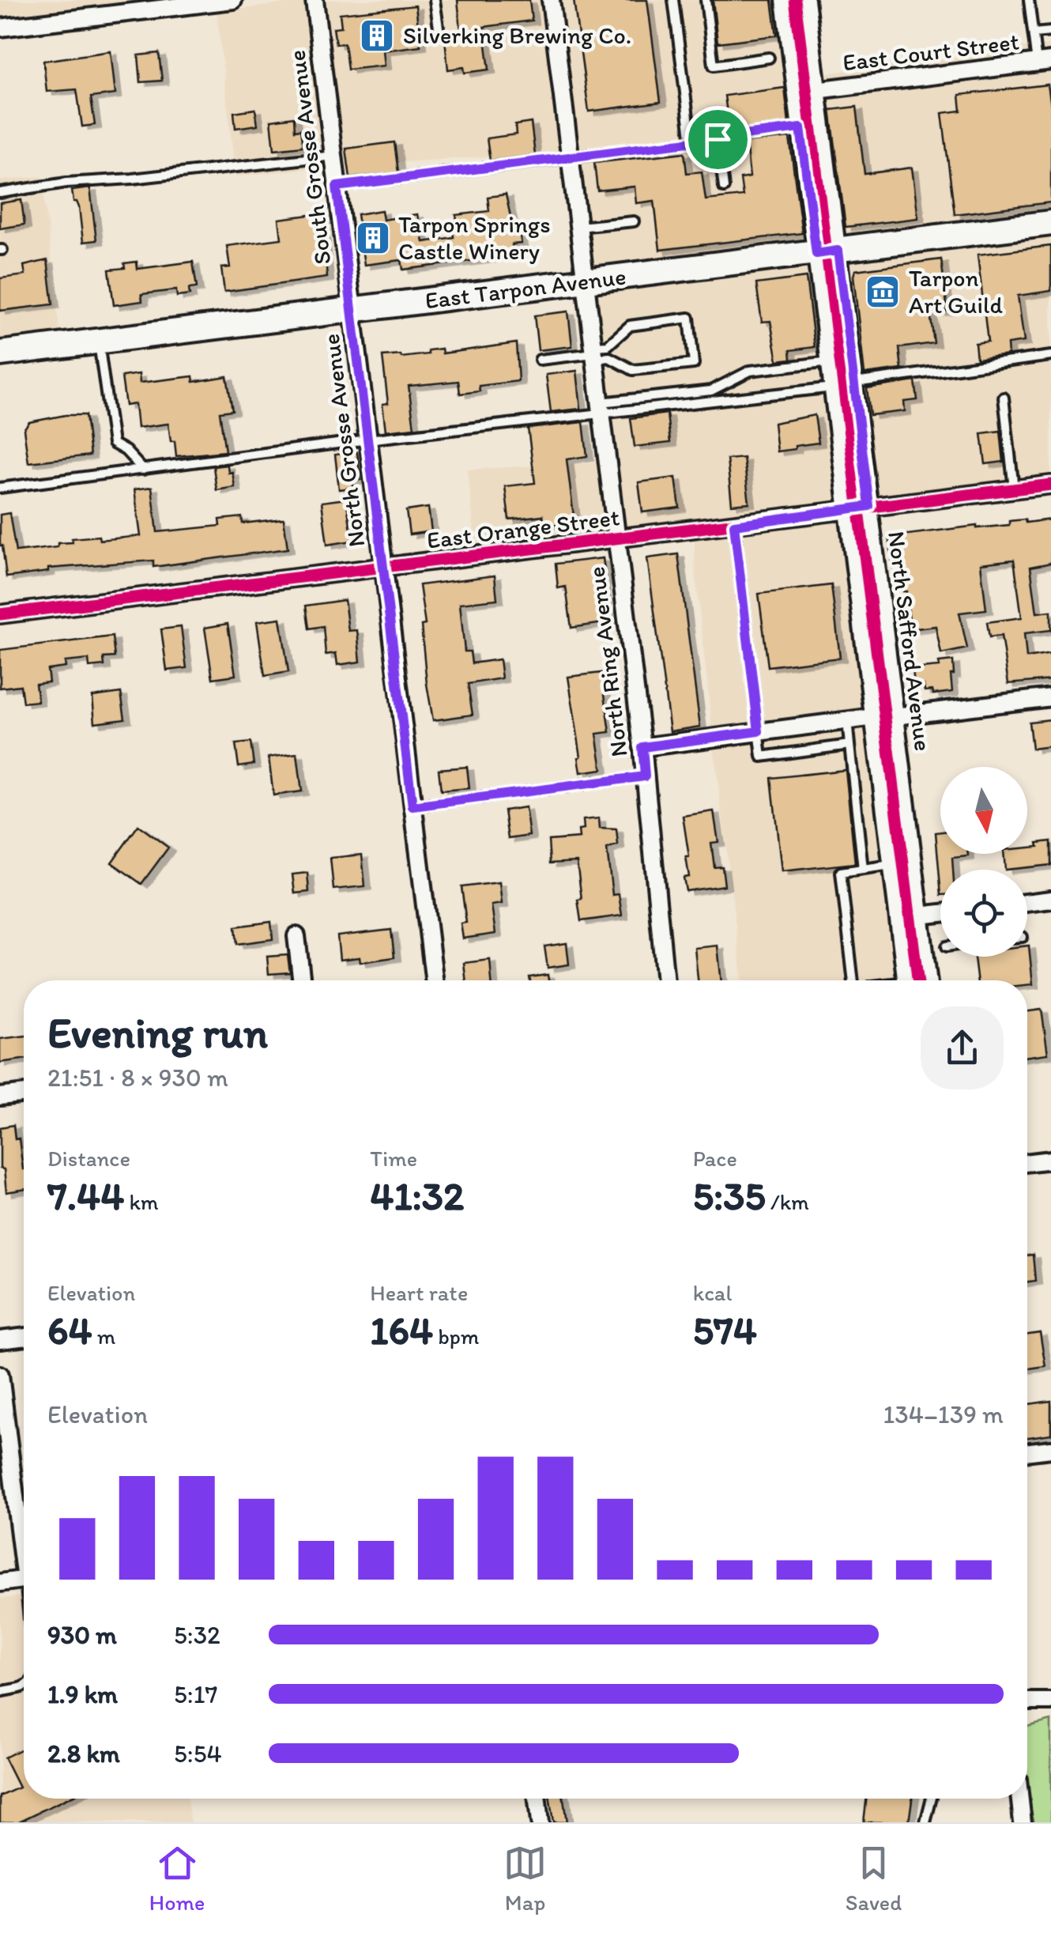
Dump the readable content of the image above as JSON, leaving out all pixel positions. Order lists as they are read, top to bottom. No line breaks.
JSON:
{"streets":{"main road":["East Tarpon Avenue"],"street":["East Court Street","South Grosse Avenue","North Grosse Avenue","East Orange Street","North Safford Avenue","North Ring Avenue"]},"crossings":[["South Grosse Avenue","East Tarpon Avenue"],["South Grosse Avenue","North Grosse Avenue"],["East Tarpon Avenue","North Grosse Avenue"],["East Tarpon Avenue","North Safford Avenue"],["East Tarpon Avenue","North Ring Avenue"],["North Grosse Avenue","East Orange Street"],["East Orange Street","North Safford Avenue"],["East Orange Street","North Ring Avenue"]],"places":{"building":["Silverking Brewing Co.","Tarpon Springs Castle Winery"],"museum":["Tarpon Art Guild"]},"north":"bottom","page":{"heading":["Evening run","21:51 · 8 × 930 m"],"stats":[["Distance","7.44 km"],["Time","41:32"],["Pace","5:35 /km"],["Elevation","64 m"],["Heart rate","164 bpm"],["kcal","574"]],"chart":["Elevation","134–139 m"],"list":[{"name":"930 m","note":"5:32"},{"name":"1.9 km","note":"5:17"},{"name":"2.8 km","note":"5:54"}],"tabs":["Home","Map","Saved"]}}
